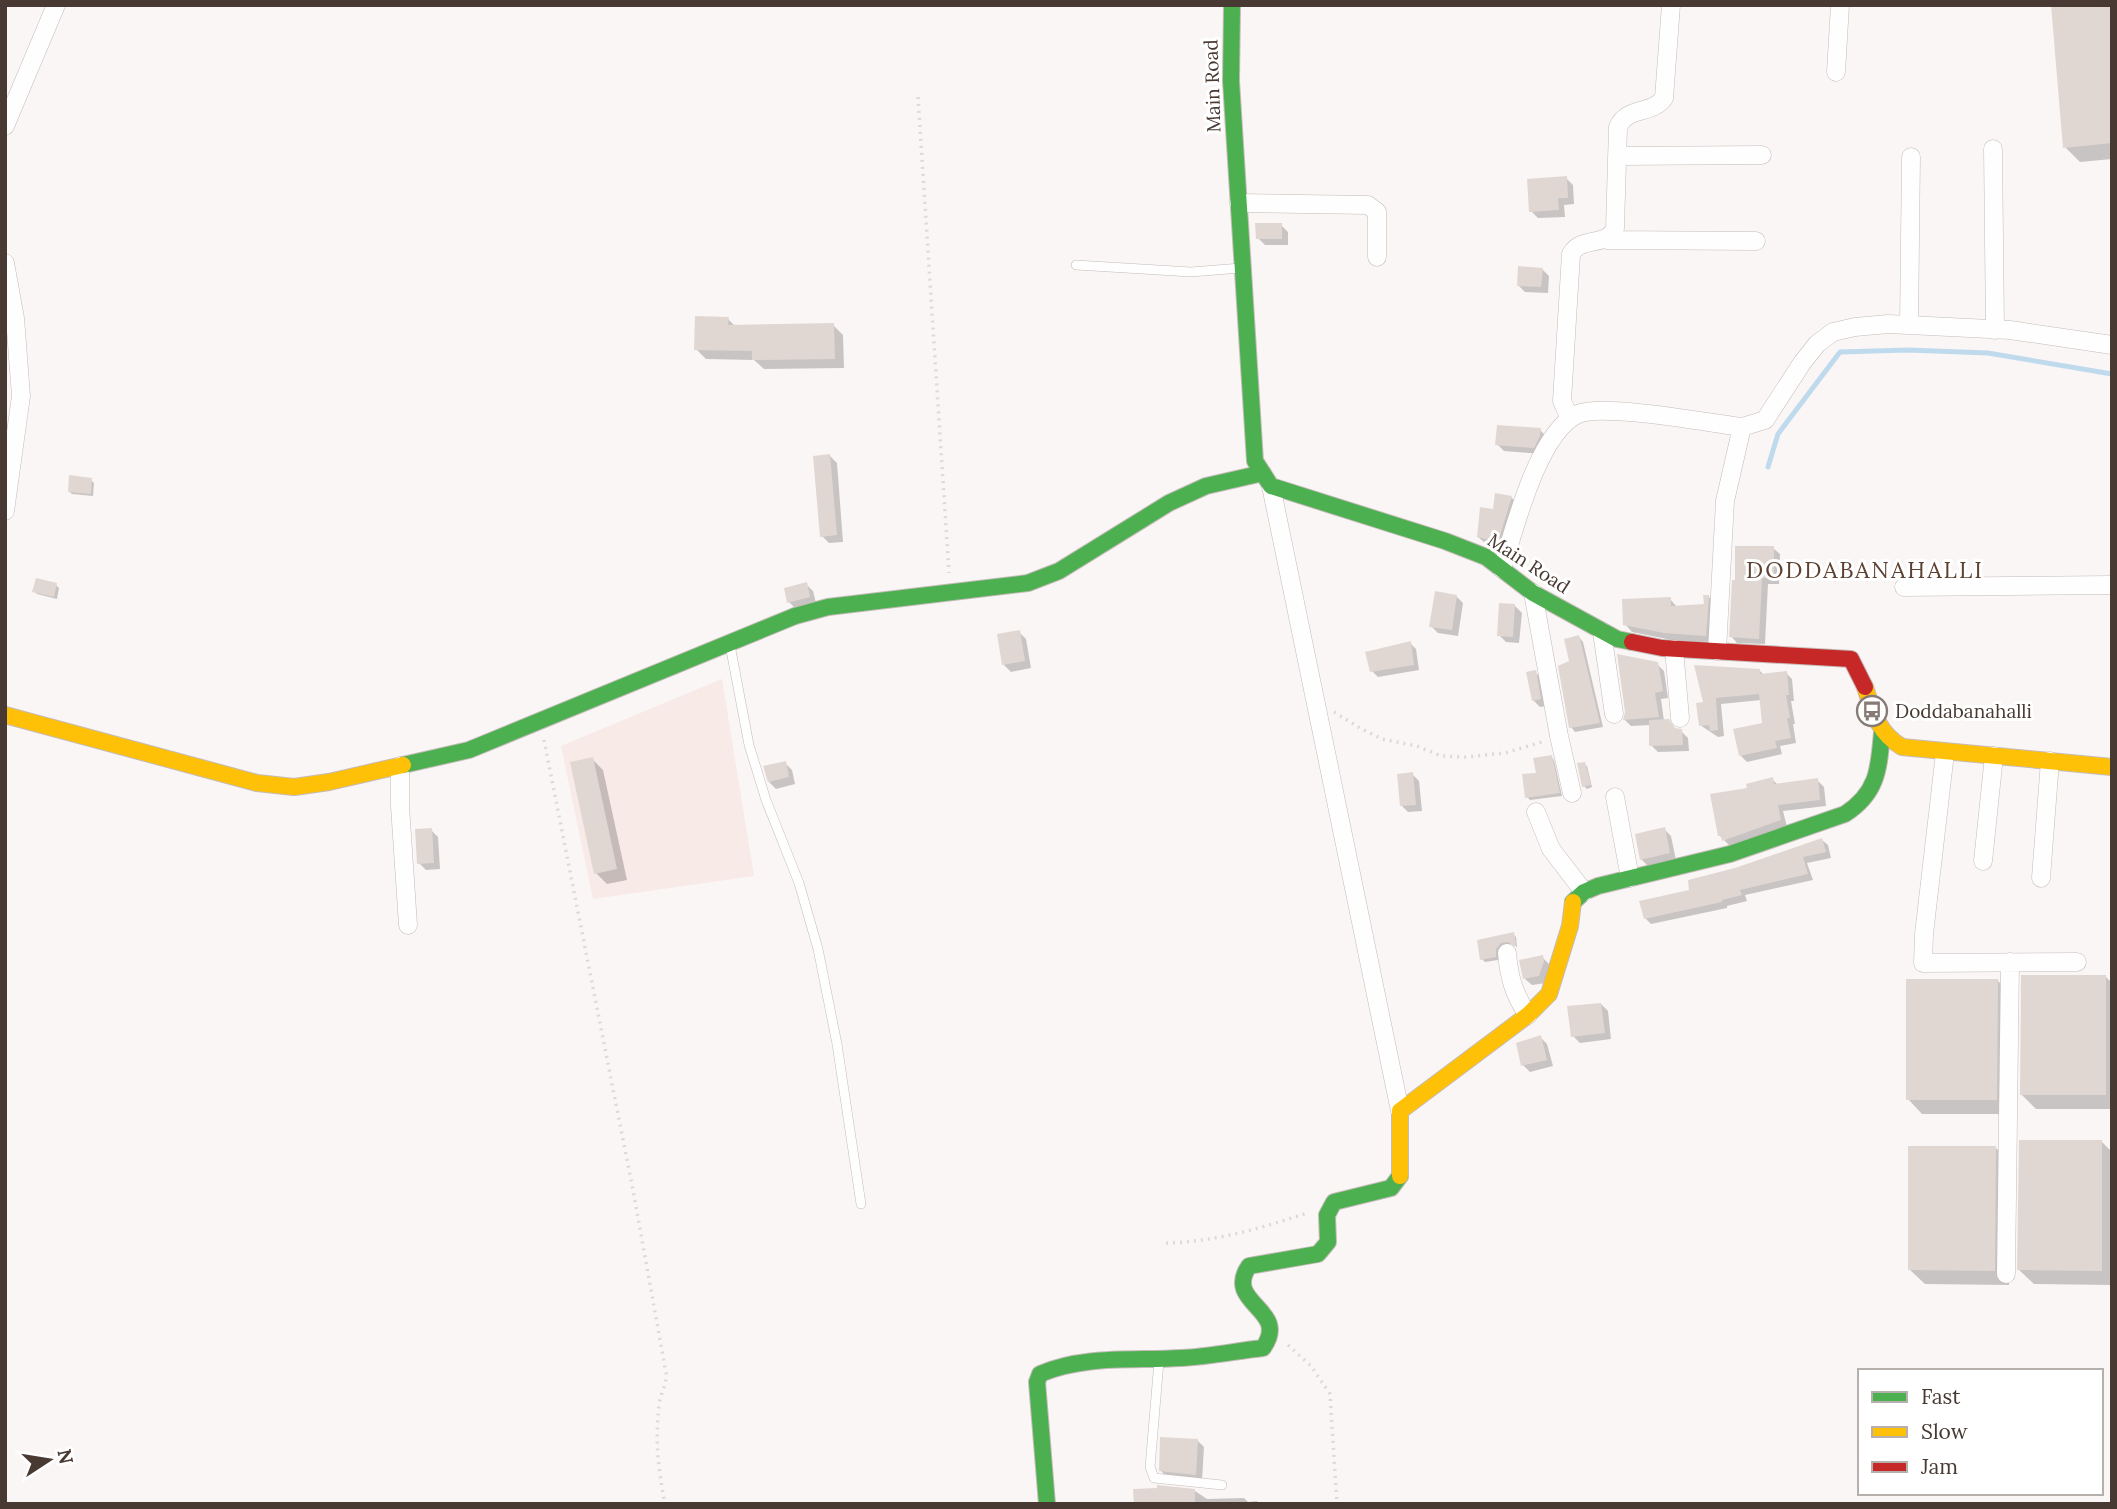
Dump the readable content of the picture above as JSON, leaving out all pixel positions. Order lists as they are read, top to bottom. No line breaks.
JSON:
{"streets":{"street":["Main Road"]},"districts":["DODDABANAHALLI"],"places":{"bus stop":["Doddabanahalli"]},"legend":["Fast","Slow","Jam"],"north":"right"}
